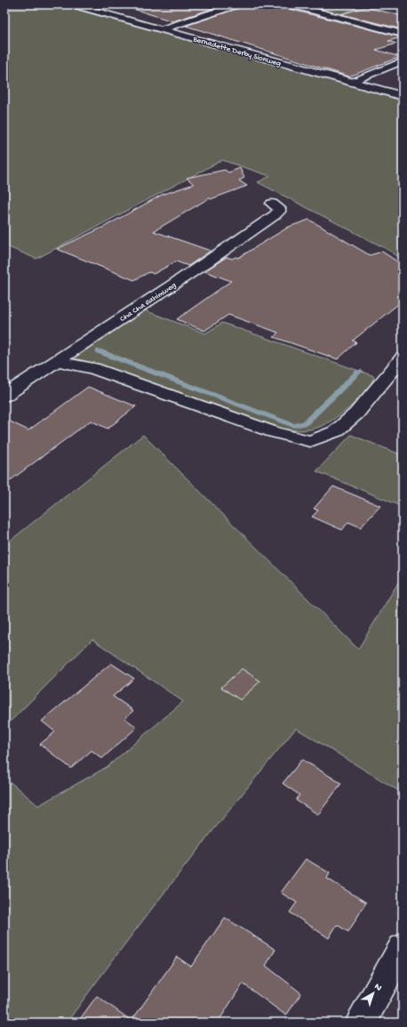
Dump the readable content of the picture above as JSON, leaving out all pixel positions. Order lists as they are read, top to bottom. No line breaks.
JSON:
{"streets":{"street":["Bernadette Derby Sionweg","Cha Cha Rahimweg"]},"north":"top right"}
